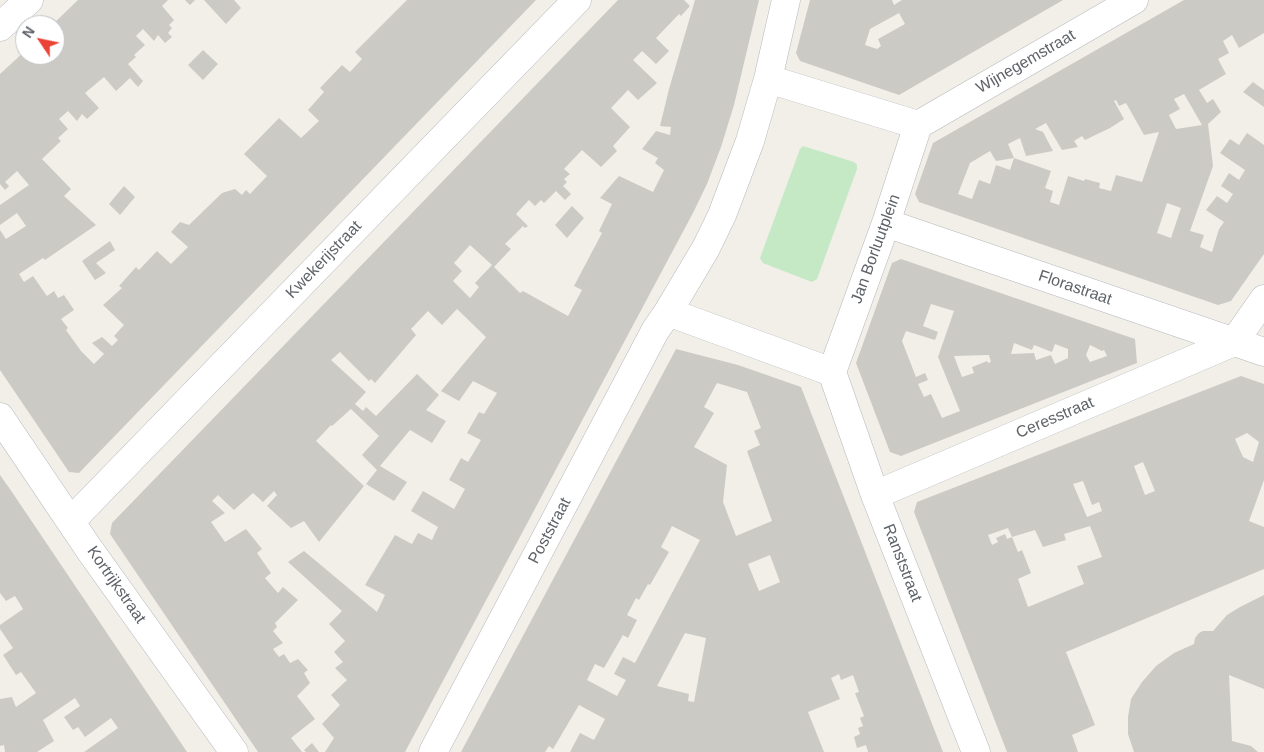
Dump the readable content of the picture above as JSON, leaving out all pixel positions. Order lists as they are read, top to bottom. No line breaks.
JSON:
{"streets":{"street":["Wijnegemstraat","Jan Borluutplein","Kwekerijstraat","Florastraat","Ceresstraat","Poststraat","Ranststraat","Kortrijkstraat"]},"crossings":[["Wijnegemstraat","Jan Borluutplein"],["Jan Borluutplein","Florastraat"],["Jan Borluutplein","Ranststraat"],["Kwekerijstraat","Kortrijkstraat"],["Florastraat","Ceresstraat"],["Ceresstraat","Ranststraat"]],"north":"top left"}
